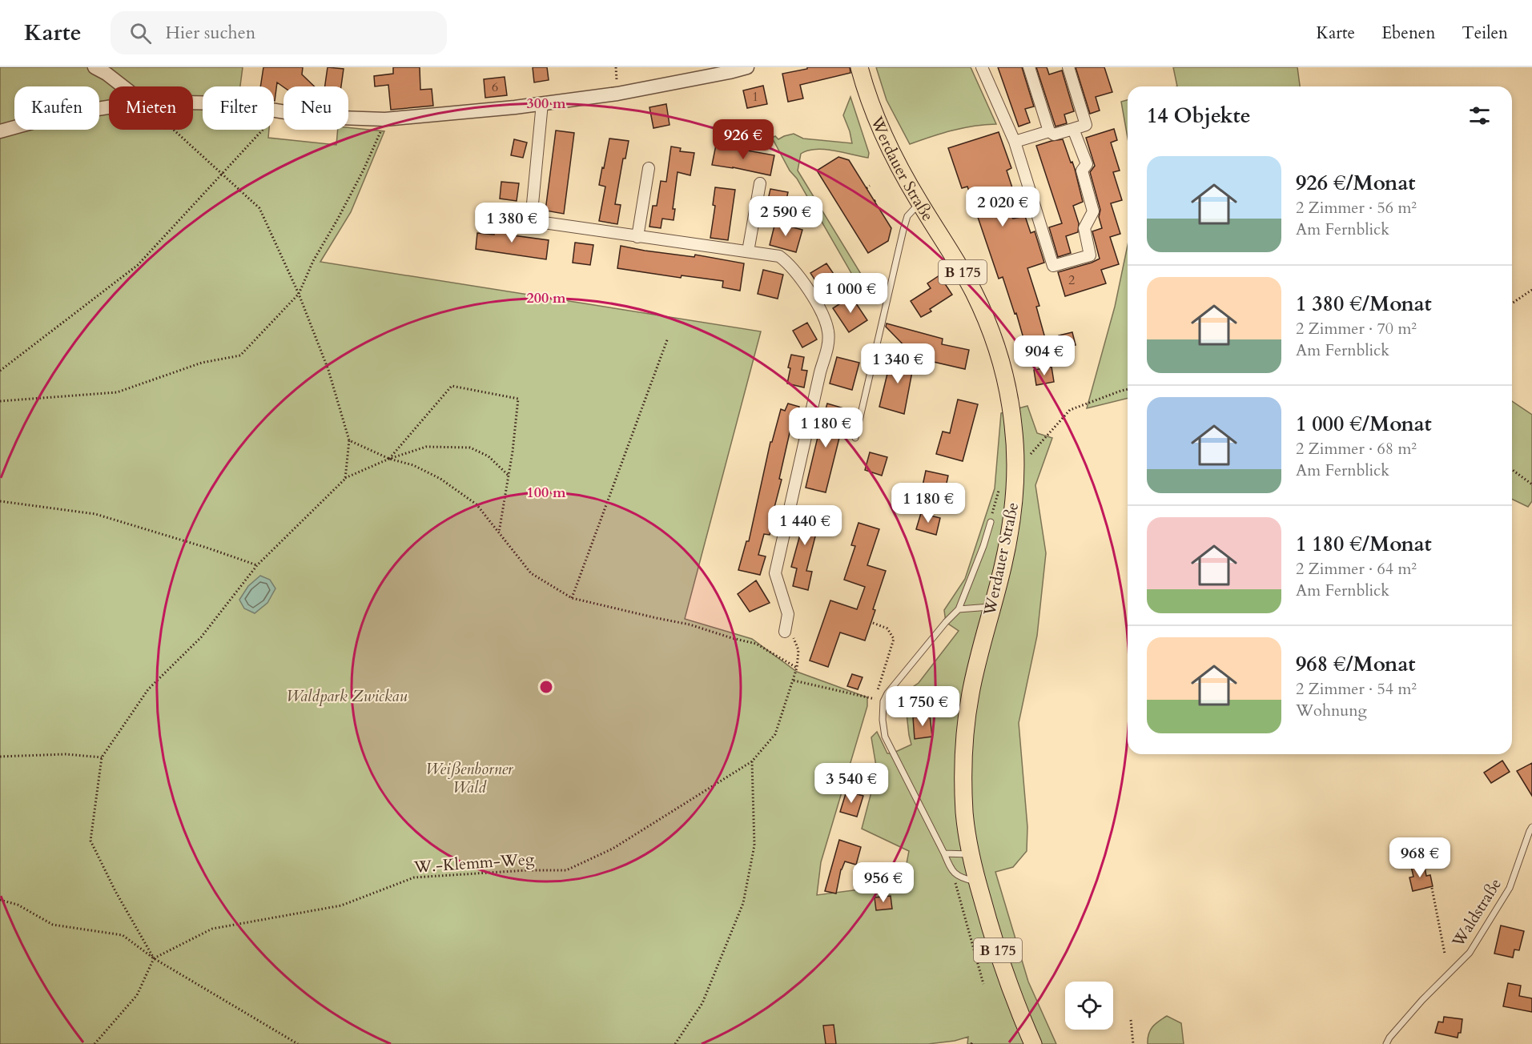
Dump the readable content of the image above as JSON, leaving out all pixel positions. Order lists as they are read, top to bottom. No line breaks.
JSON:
{"streets":{"main road":["Werdauer Straße","B 175"],"lane":["Waldstraße"],"path":["W.-Klemm-Weg"]},"parks":["Waldpark Zwickau","Weißenborner Wald"],"house_numbers":["6","1","2"],"page":{"header":"Karte","search":"Hier suchen","nav":["Karte","Ebenen","Teilen"],"chip":["Kaufen","Mieten","Filter","Neu"],"heading":"14 Objekte","price":["926 €","2 020 €","2 590 €","1 380 €","1 000 €","904 €","1 340 €","1 180 €","1 180 €","1 440 €","1 750 €","3 540 €","968 €","956 €"],"list":[{"name":"926 €/Monat","note":"2 Zimmer · 56 m² · Am Fernblick"},{"name":"1 380 €/Monat","note":"2 Zimmer · 70 m² · Am Fernblick"},{"name":"1 000 €/Monat","note":"2 Zimmer · 68 m² · Am Fernblick"},{"name":"1 180 €/Monat","note":"2 Zimmer · 64 m² · Am Fernblick"},{"name":"968 €/Monat","note":"2 Zimmer · 54 m² · Wohnung"}]},"rings":["300 m","200 m","100 m"]}
